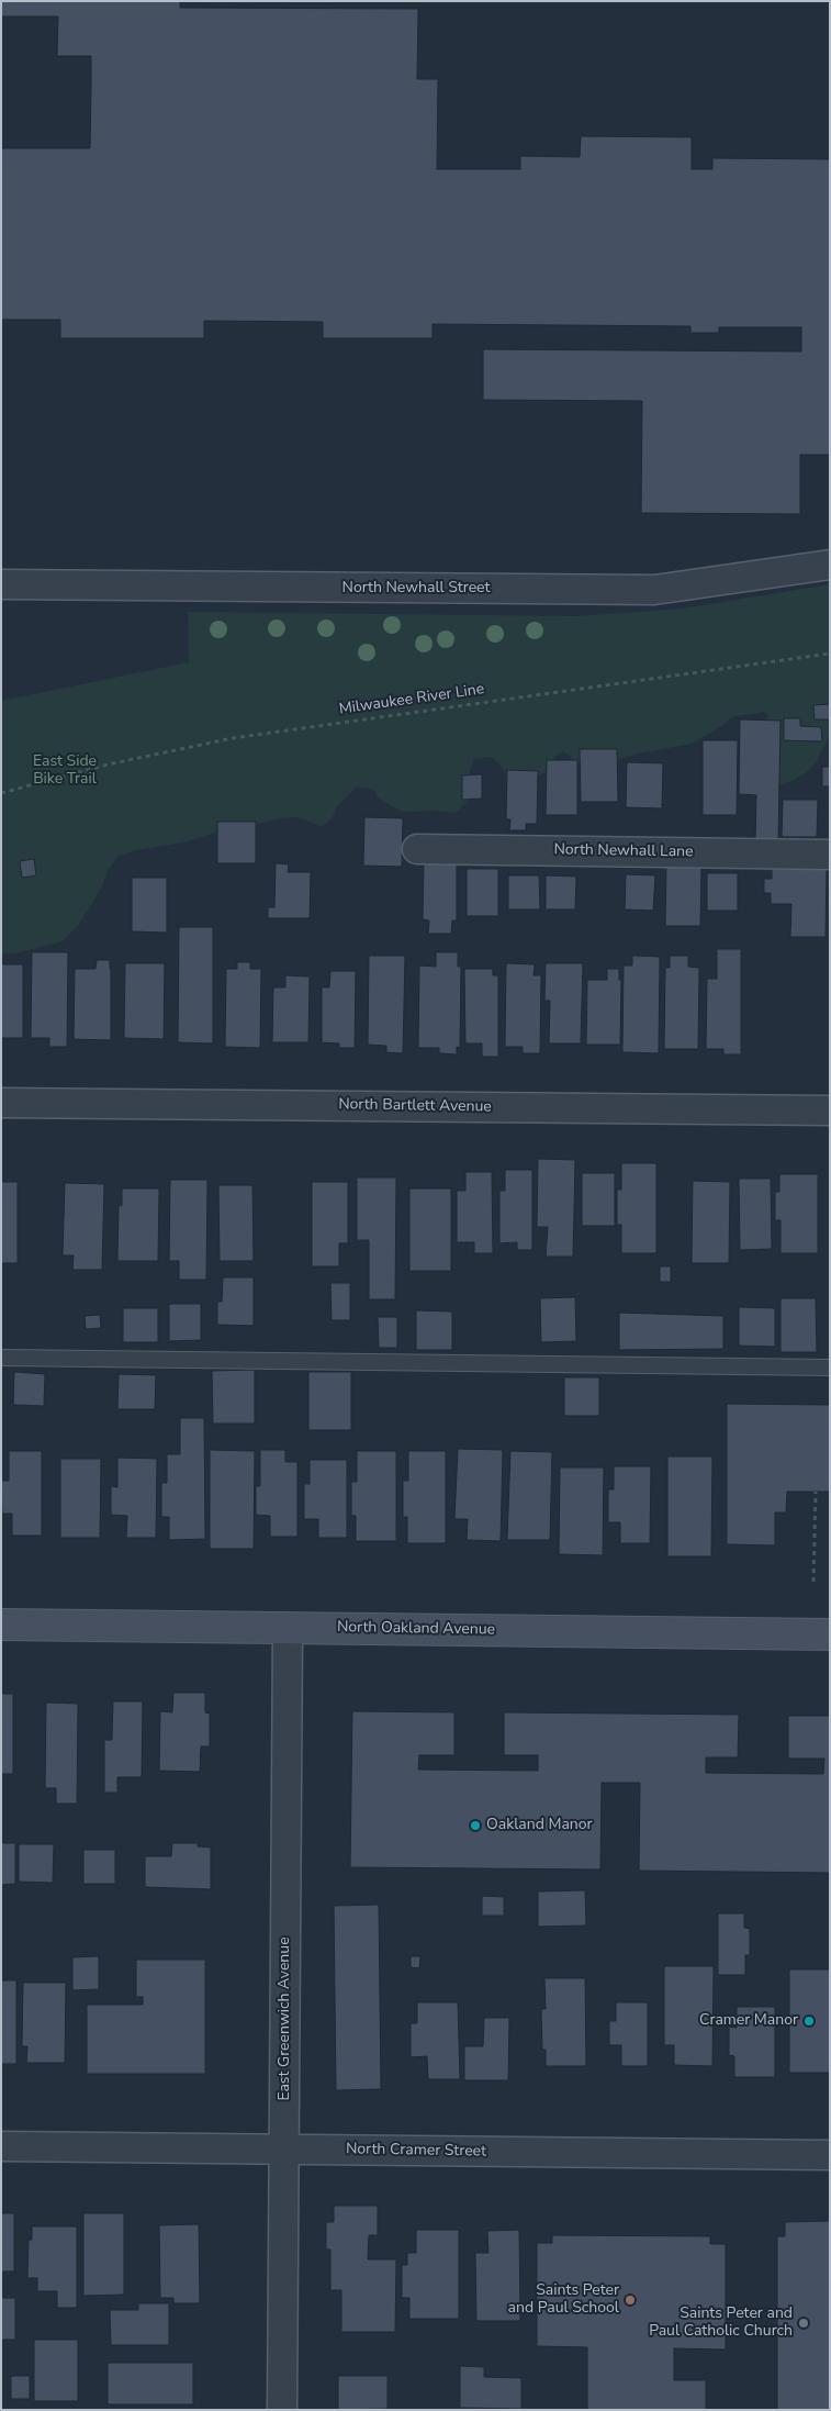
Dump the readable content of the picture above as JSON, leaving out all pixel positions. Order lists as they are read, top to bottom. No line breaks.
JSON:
{"streets":{"main road":["North Oakland Avenue"],"street":["North Newhall Street","North Newhall Lane","North Bartlett Avenue","East Greenwich Avenue","North Cramer Street"],"path":["Milwaukee River Line"]},"crossings":[["North Oakland Avenue","East Greenwich Avenue"],["East Greenwich Avenue","North Cramer Street"]],"parks":["East Side Bike Trail"],"places":["Oakland Manor","Cramer Manor","Saints Peter and Paul School","Saints Peter and Paul Catholic Church"]}
